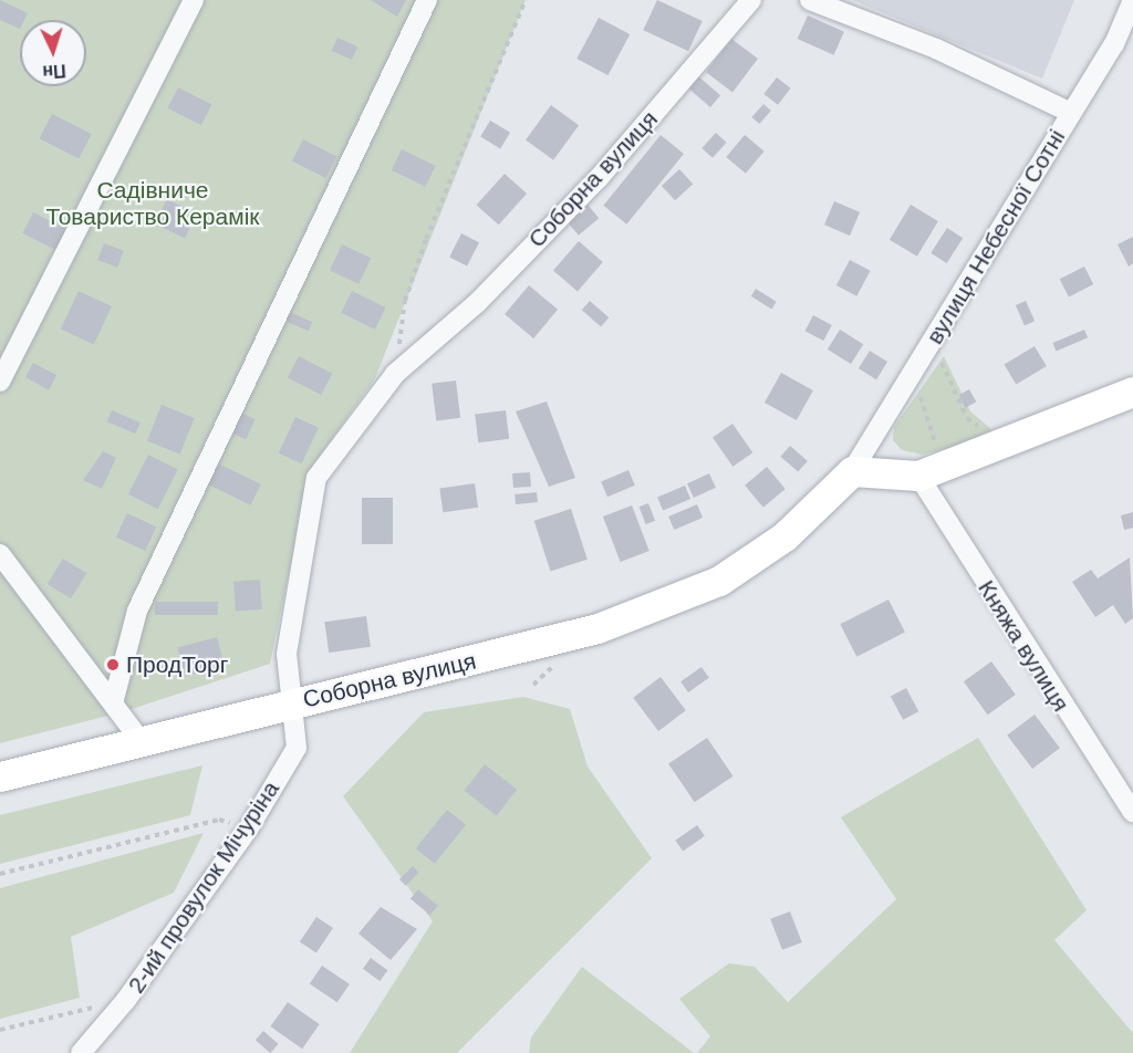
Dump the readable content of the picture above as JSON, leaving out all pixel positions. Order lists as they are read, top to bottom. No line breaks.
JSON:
{"streets":{"main road":["Соборна вулиця"],"street":["вулиця Небесної Сотні","Княжа вулиця","2-ий провулок Мічуріна"]},"crossings":[["Соборна вулиця","вулиця Небесної Сотні"],["Соборна вулиця","2-ий провулок Мічуріна"]],"parks":["Садівниче Товариство Керамік"],"places":["ПродТорг"],"north":"bottom"}
